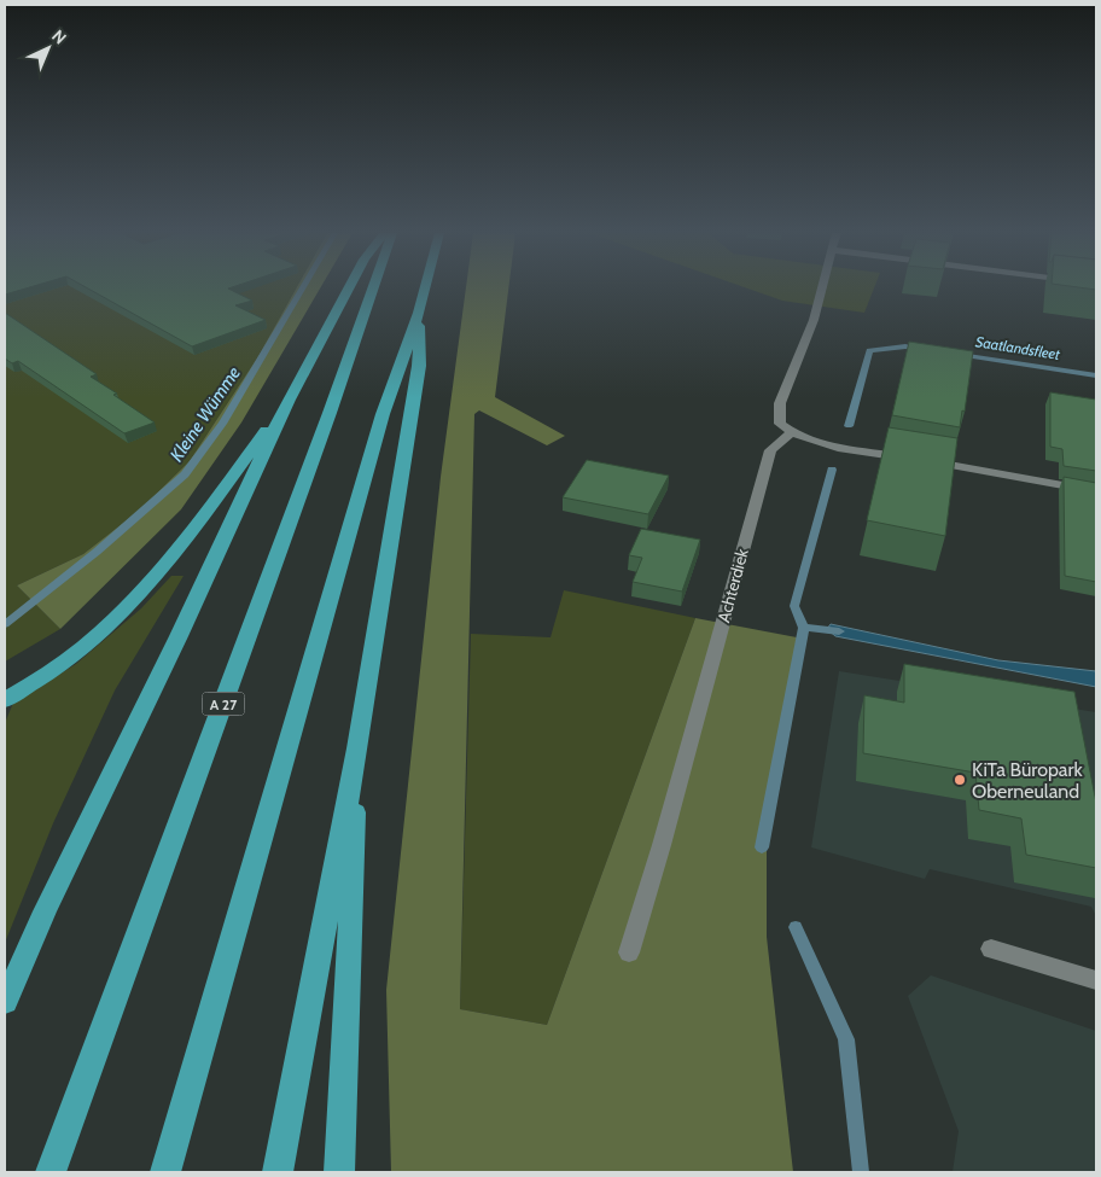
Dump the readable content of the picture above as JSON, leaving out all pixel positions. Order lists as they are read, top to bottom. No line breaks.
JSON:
{"streets":{"highway":["A 27"],"street":["Achterdiek"]},"water":["Saatlandsfleet","Kleine Wümme"],"places":["KiTa Büropark Oberneuland"],"north":"top right"}
